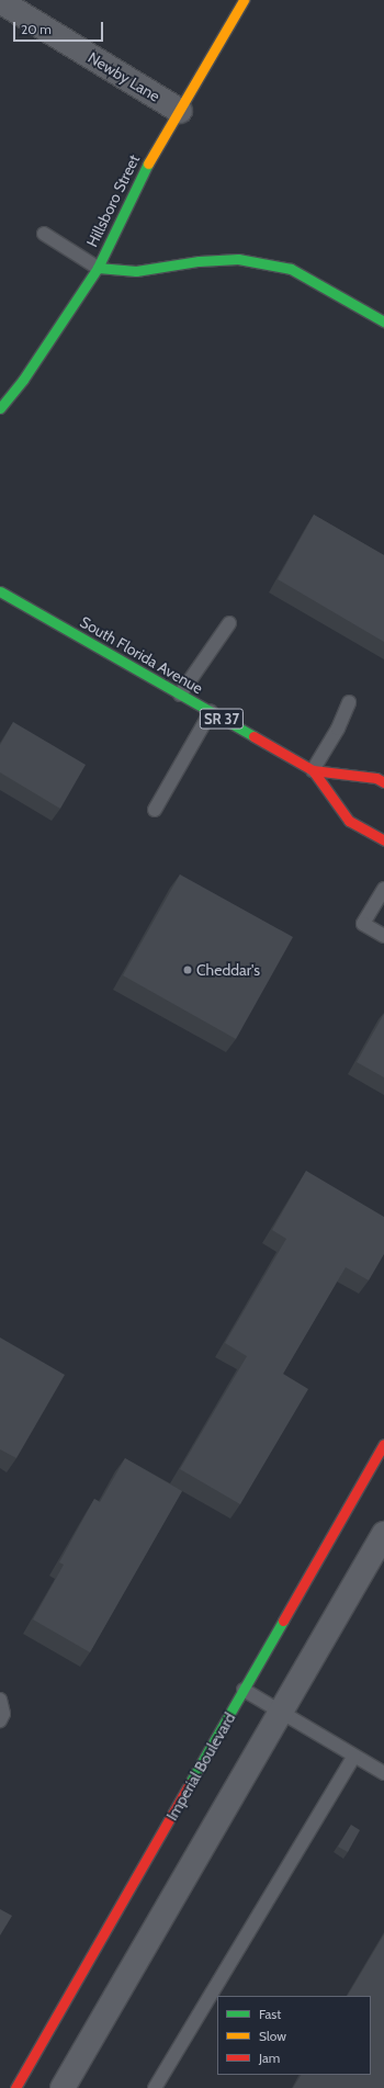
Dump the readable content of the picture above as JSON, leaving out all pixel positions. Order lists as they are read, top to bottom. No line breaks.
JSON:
{"streets":{"street":["Newby Lane","Hillsboro Street","South Florida Avenue","SR 37","Imperial Boulevard"]},"crossings":[["Newby Lane","Hillsboro Street"]],"places":["Cheddar's"],"legend":["Fast","Slow","Jam"],"scale_bar":"20 m"}
